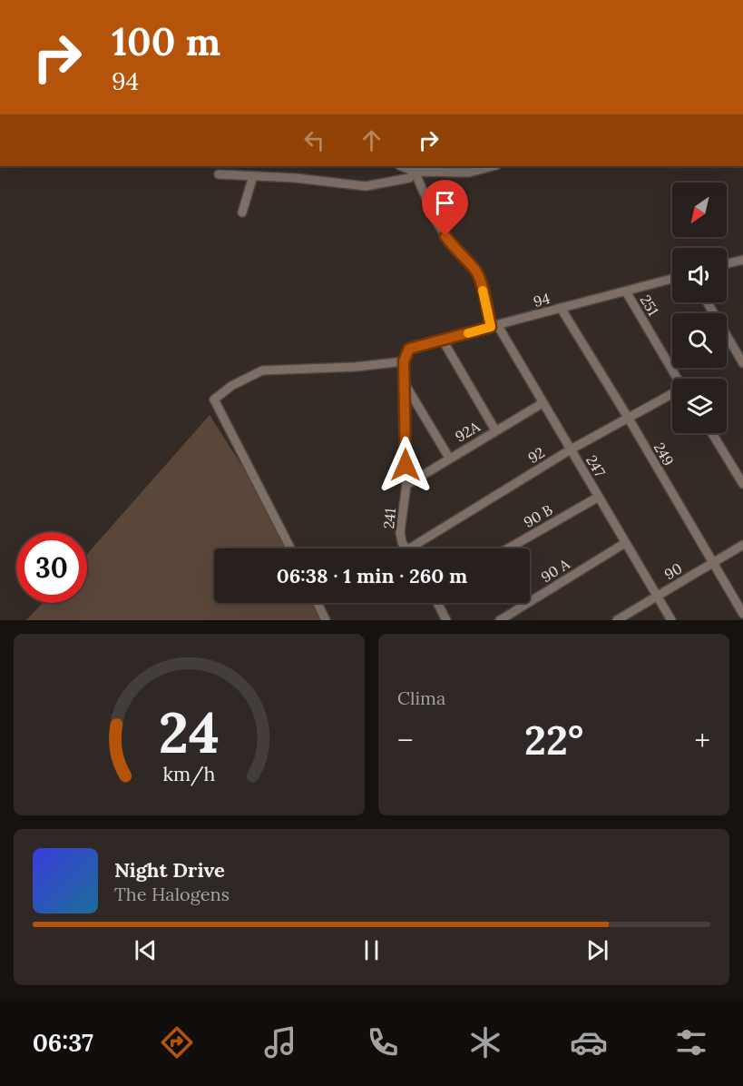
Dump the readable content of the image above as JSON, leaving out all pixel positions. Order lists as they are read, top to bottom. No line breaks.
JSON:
{"streets":{"street":["94","251","92A","249","92","247","90 B","241","90 A","90"]},"crossings":[["94","251"],["94","249"],["94","247"],["94","241"],["92A","247"],["92A","241"],["249","92"],["249","90"],["92","247"],["247","90 B"],["247","90 A"],["247","90"]],"north":"bottom left","page":{"turn":["100 m","94"],"limit":"30","trip":"06:38 · 1 min · 260 m","tile":"Clima","heat":["−","22°","+"],"song":["Night Drive","The Halogens"],"tabs":"06:37","gauge":["24","km/h"]}}
